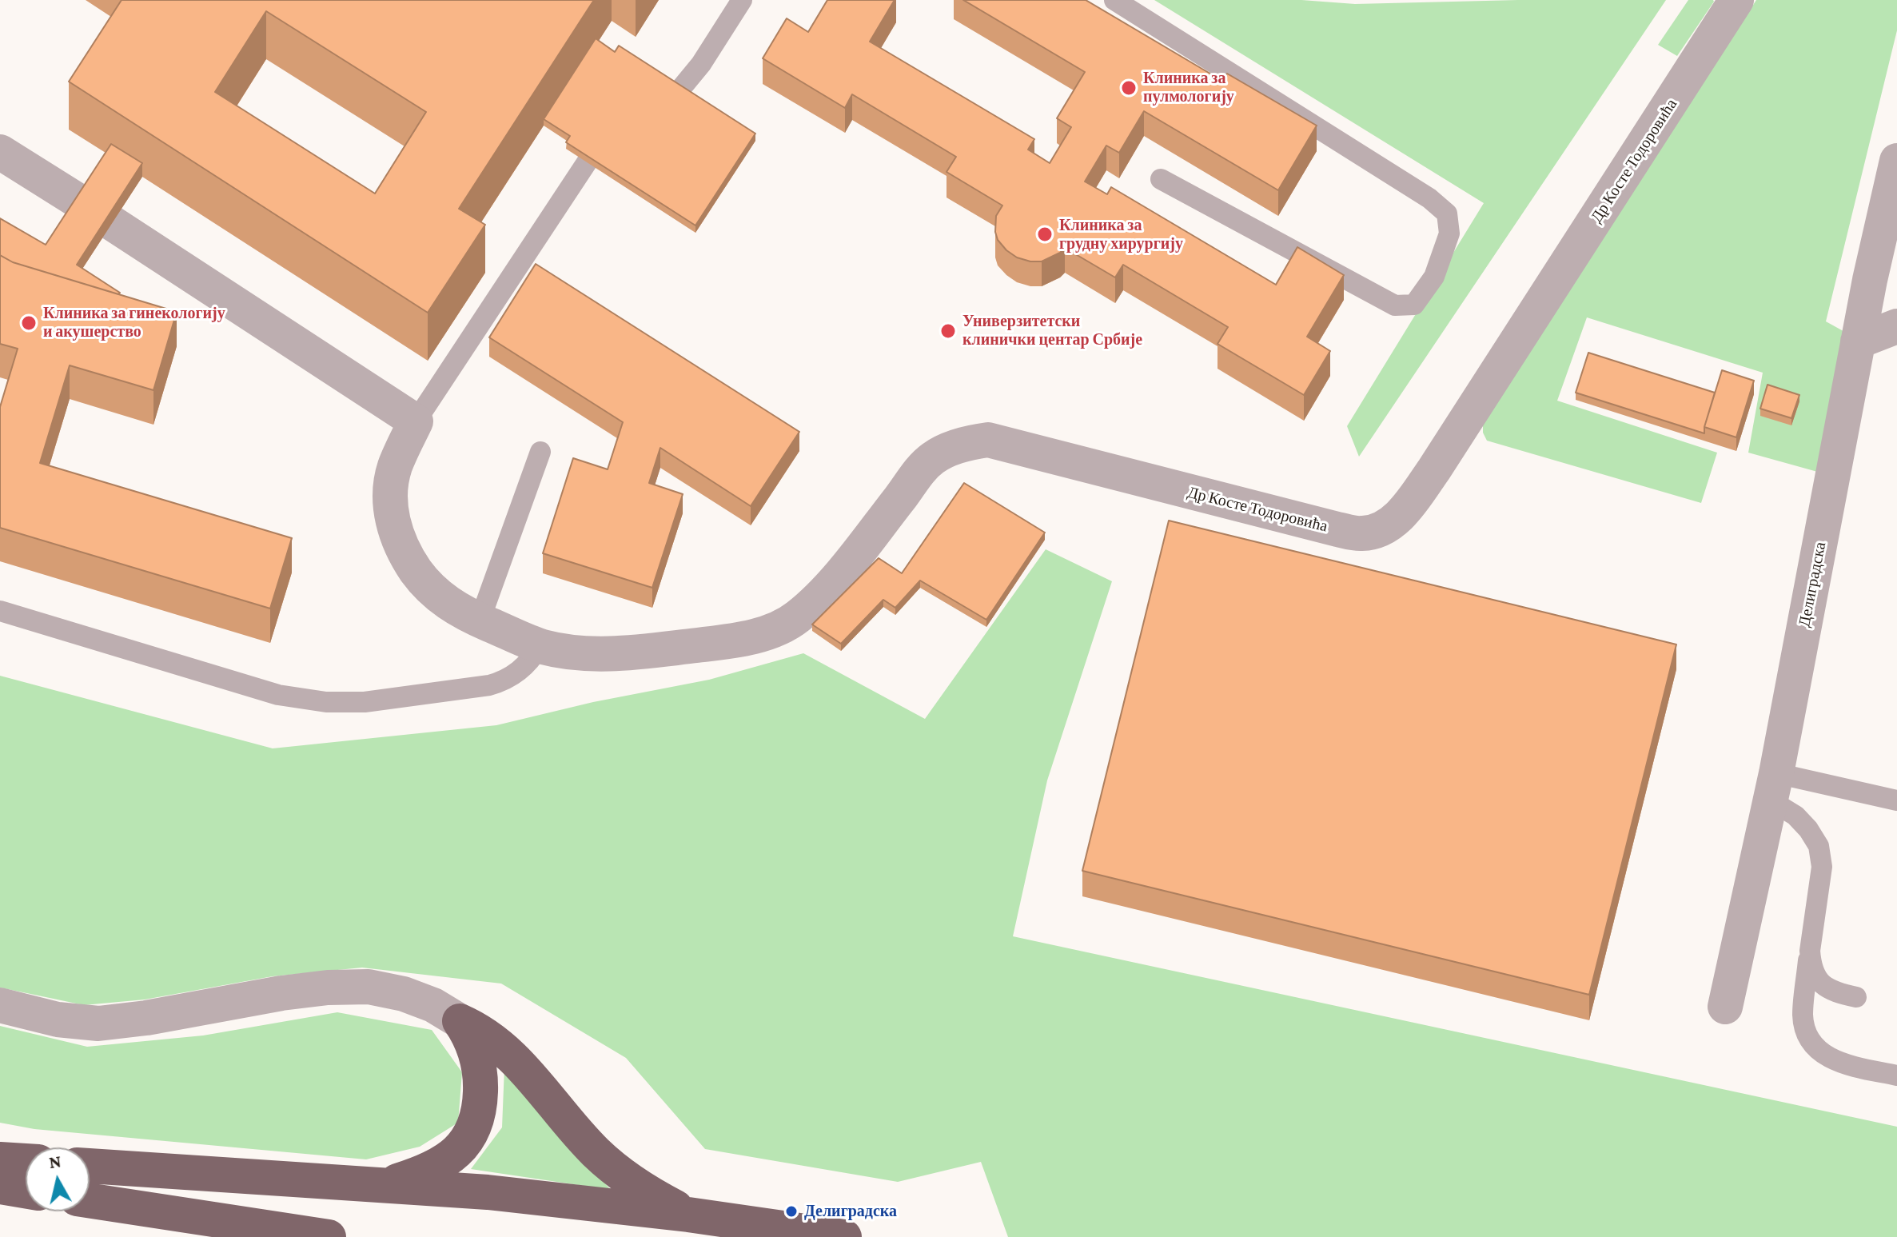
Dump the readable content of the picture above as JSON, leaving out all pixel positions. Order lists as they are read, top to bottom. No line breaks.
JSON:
{"streets":{"street":["Др Косте Тодоровића","Делиградска"]},"places":["Клиника за пулмологију","Клиника за грудну хирургију","Клиника за гинекологију и акушерство","Универзитетски клинички центар Србије","Делиградска"],"north":"top"}
